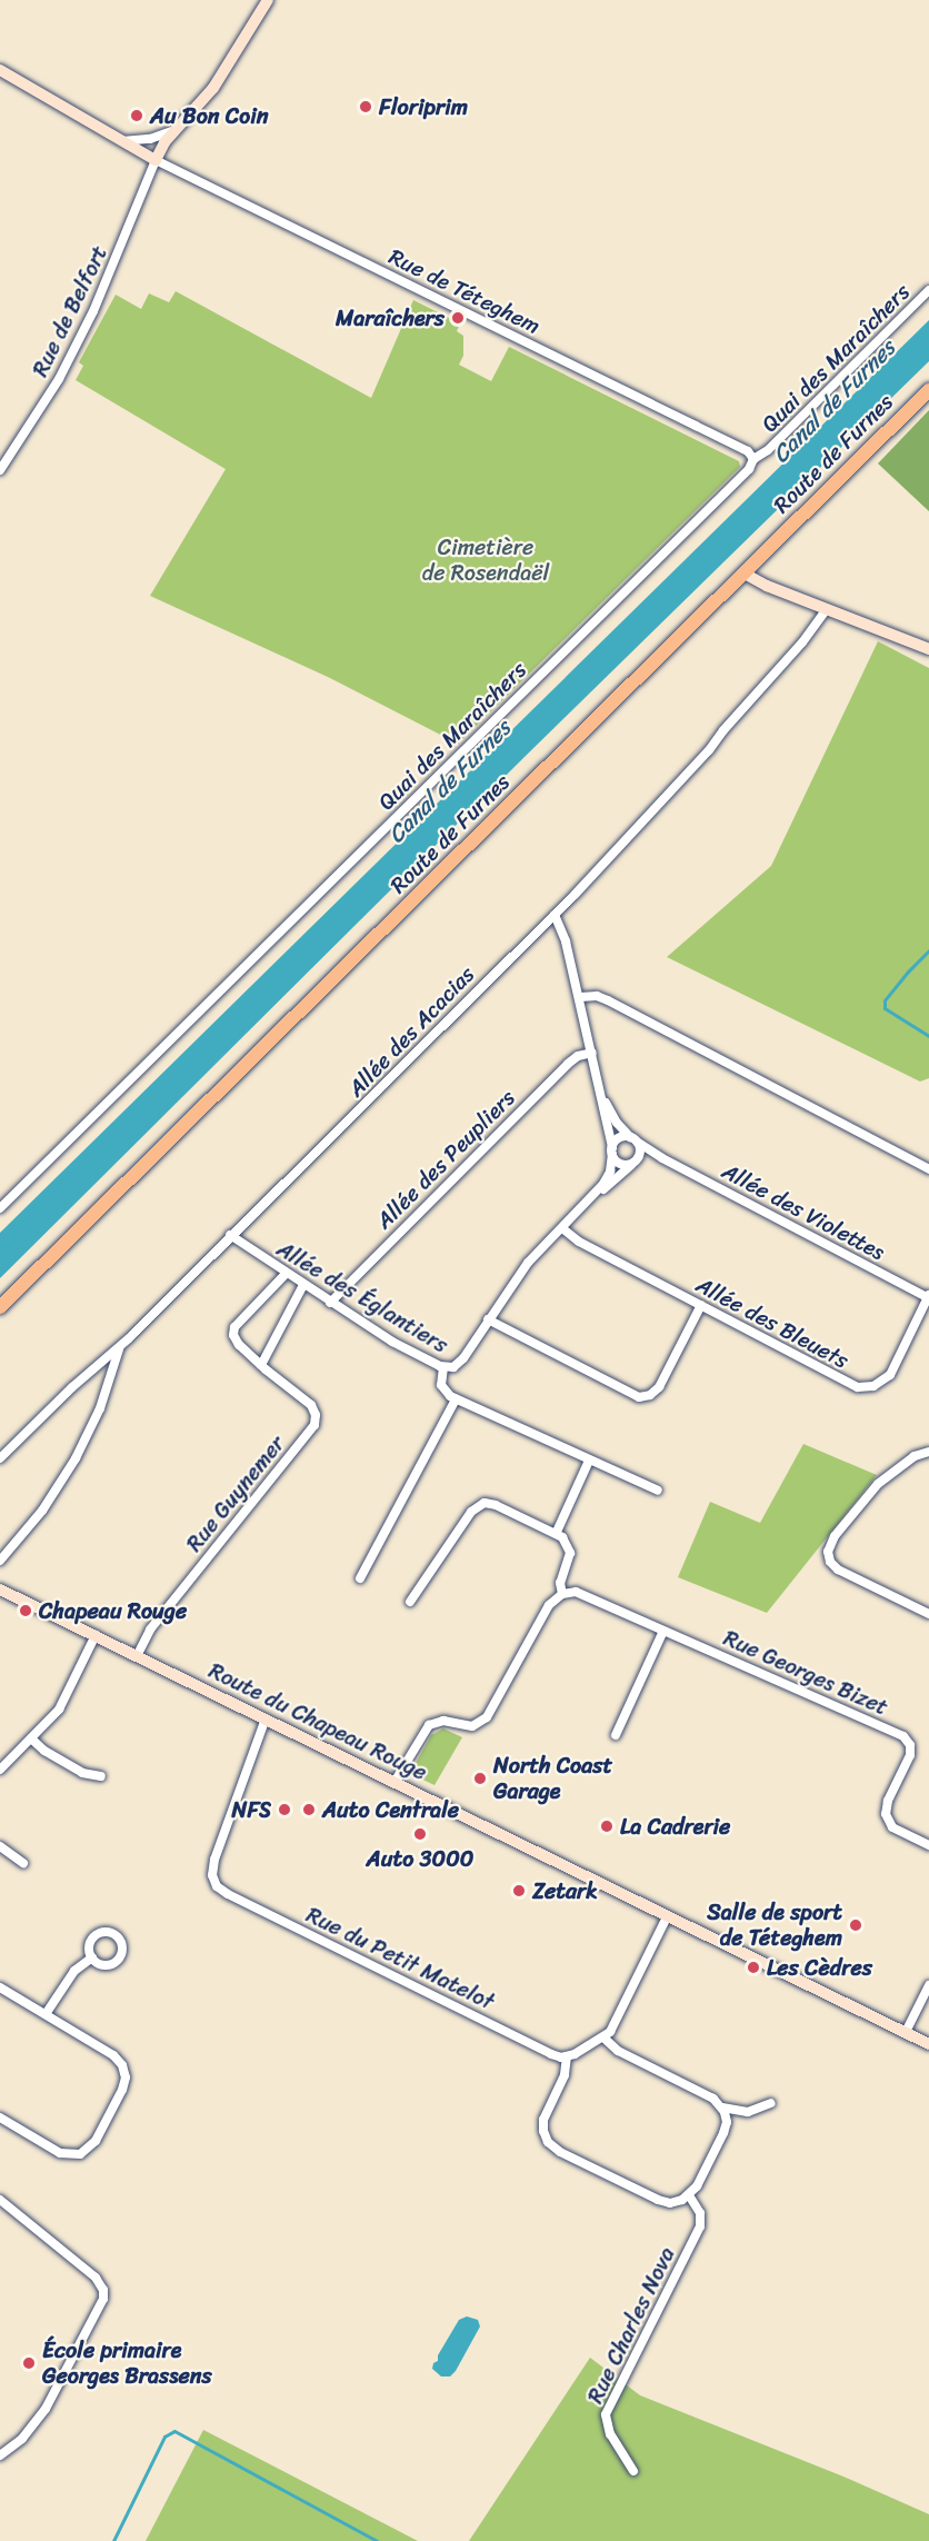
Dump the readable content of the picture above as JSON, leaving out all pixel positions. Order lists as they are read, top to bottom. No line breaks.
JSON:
{"streets":{"main road":["Route de Furnes"],"street":["Rue de Téteghem","Rue de Belfort","Quai des Maraîchers","Allée des Acacias","Allée des Peupliers","Allée des Violettes","Allée des Églantiers","Allée des Bleuets","Rue Guynemer","Rue Georges Bizet","Route du Chapeau Rouge","Rue du Petit Matelot","Rue Charles Nova"]},"crossings":[["Rue de Téteghem","Rue de Belfort"],["Rue de Téteghem","Quai des Maraîchers"],["Allée des Acacias","Allée des Églantiers"],["Allée des Peupliers","Allée des Églantiers"],["Allée des Violettes","Allée des Bleuets"],["Allée des Églantiers","Rue Guynemer"],["Rue Guynemer","Route du Chapeau Rouge"],["Route du Chapeau Rouge","Rue du Petit Matelot"]],"water":["Canal de Furnes"],"parks":["Cimetière de Rosendaël"],"places":["Floriprim","Au Bon Coin","Maraîchers","Chapeau Rouge","North Coast Garage","NFS","Auto Centrale","La Cadrerie","Auto 3000","Zetark","Salle de sport de Téteghem","Les Cèdres","École primaire Georges Brassens"]}
